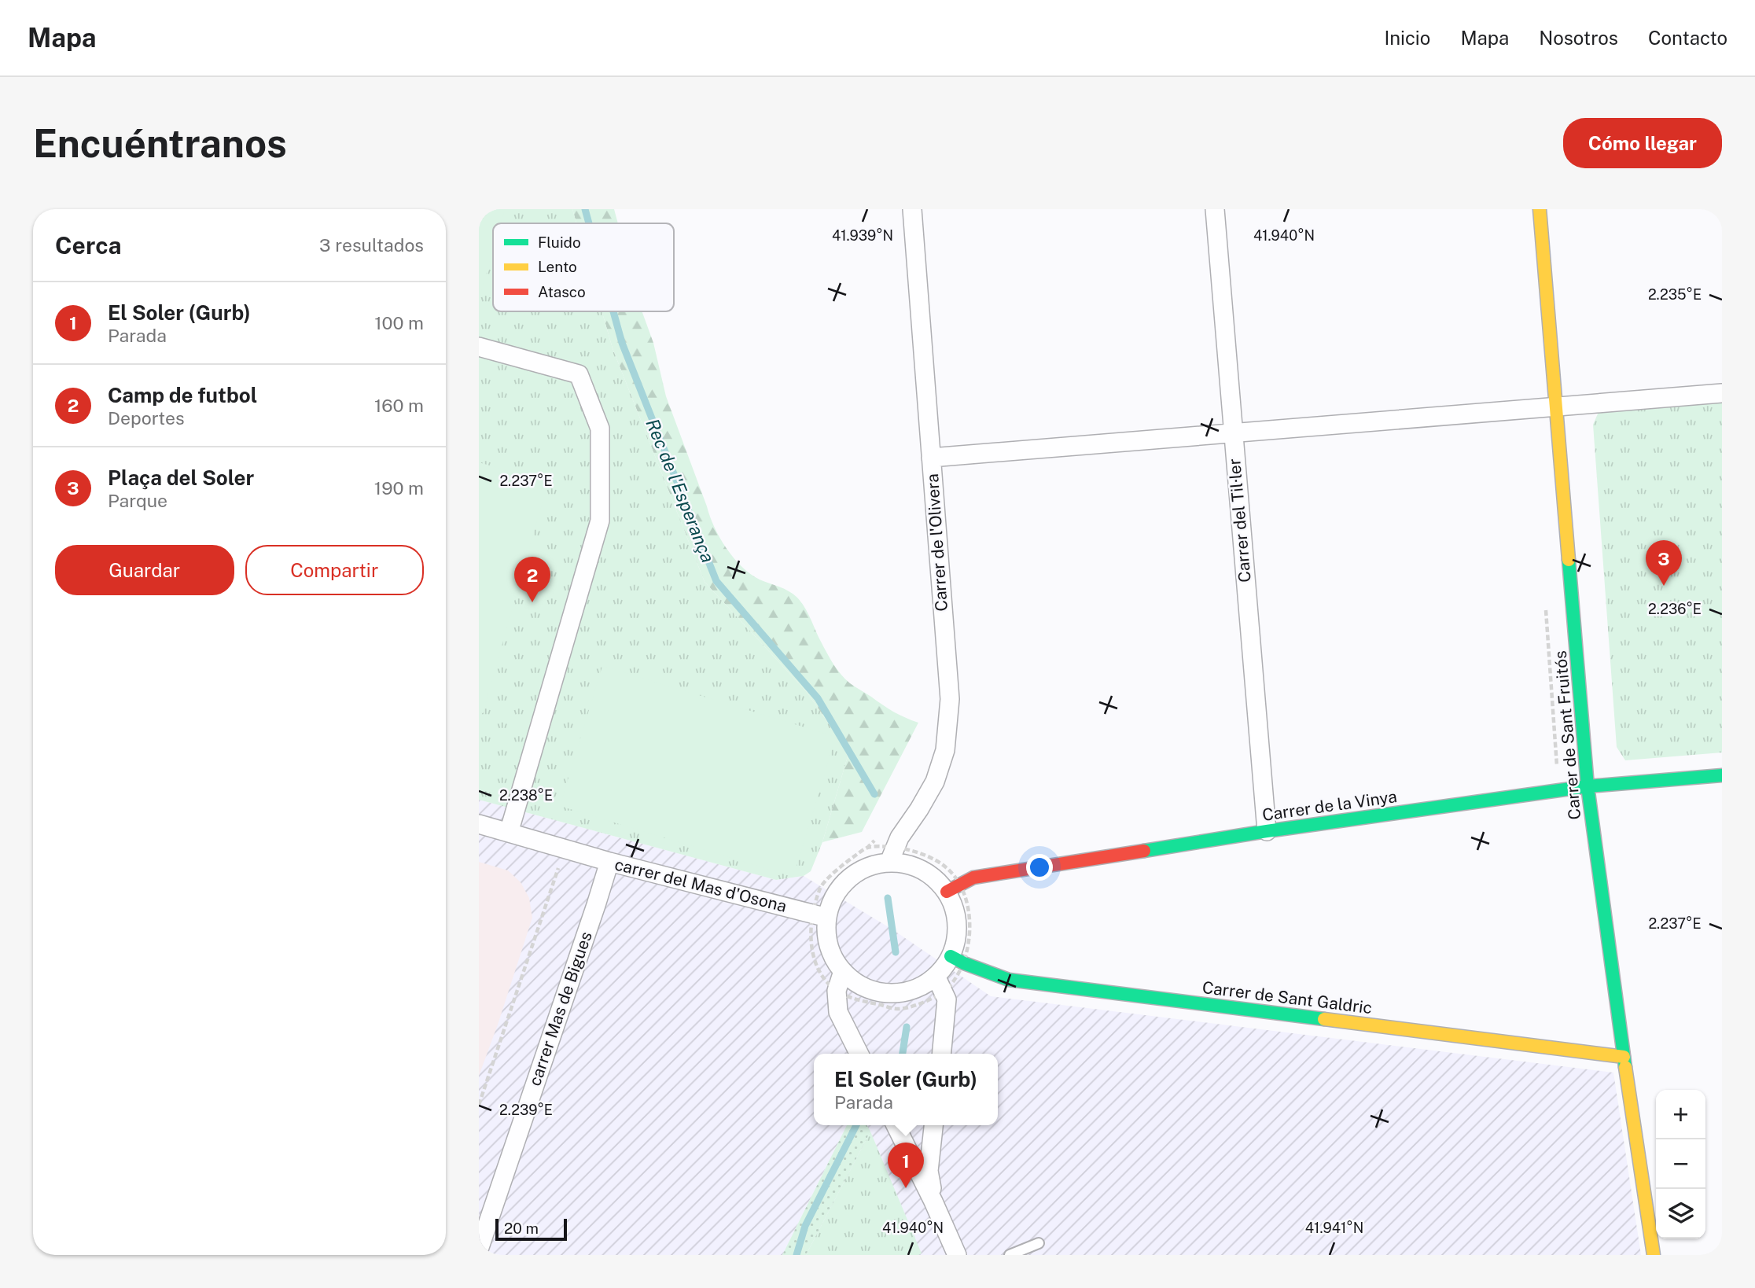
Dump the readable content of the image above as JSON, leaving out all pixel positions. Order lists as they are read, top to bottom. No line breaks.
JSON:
{"streets":{"street":["Carrer del Til·ler","Carrer de l'Olivera","Carrer de Sant Fruitós","Carrer de la Vinya","carrer del Mas d'Osona","Carrer de Sant Galdric","carrer Mas de Bigues"]},"crossings":[["Carrer del Til·ler","Carrer de la Vinya"],["Carrer de l'Olivera","Carrer de la Vinya"],["Carrer de l'Olivera","carrer del Mas d'Osona"],["Carrer de l'Olivera","Carrer de Sant Galdric"],["Carrer de Sant Fruitós","Carrer de la Vinya"],["Carrer de Sant Fruitós","Carrer de Sant Galdric"],["Carrer de la Vinya","carrer del Mas d'Osona"],["Carrer de la Vinya","Carrer de Sant Galdric"],["carrer del Mas d'Osona","Carrer de Sant Galdric"],["carrer del Mas d'Osona","carrer Mas de Bigues"]],"water":["Rec de l'Esperança"],"legend":["Fluido","Lento","Atasco"],"scale_bar":"20 m","page":{"header":"Mapa","nav":["Inicio","Mapa","Nosotros","Contacto"],"buttons":["Cómo llegar",["Guardar","Compartir"]],"title":"Encuéntranos","heading":["Cerca","3 resultados"],"list":[{"mark":"1","name":"El Soler (Gurb)","note":"Parada","value":"100 m"},{"mark":"2","name":"Camp de futbol","note":"Deportes","value":"160 m"},{"mark":"3","name":"Plaça del Soler","note":"Parque","value":"190 m"}],"pins":["3","2","1"],"popup":["El Soler (Gurb)","Parada"],"map_buttons":["+","−"],"scale":"20 m"},"coordinates":["41.939°N","41.940°N","2.235°E","2.237°E","2.236°E","2.238°E","2.239°E","41.941°N"]}
